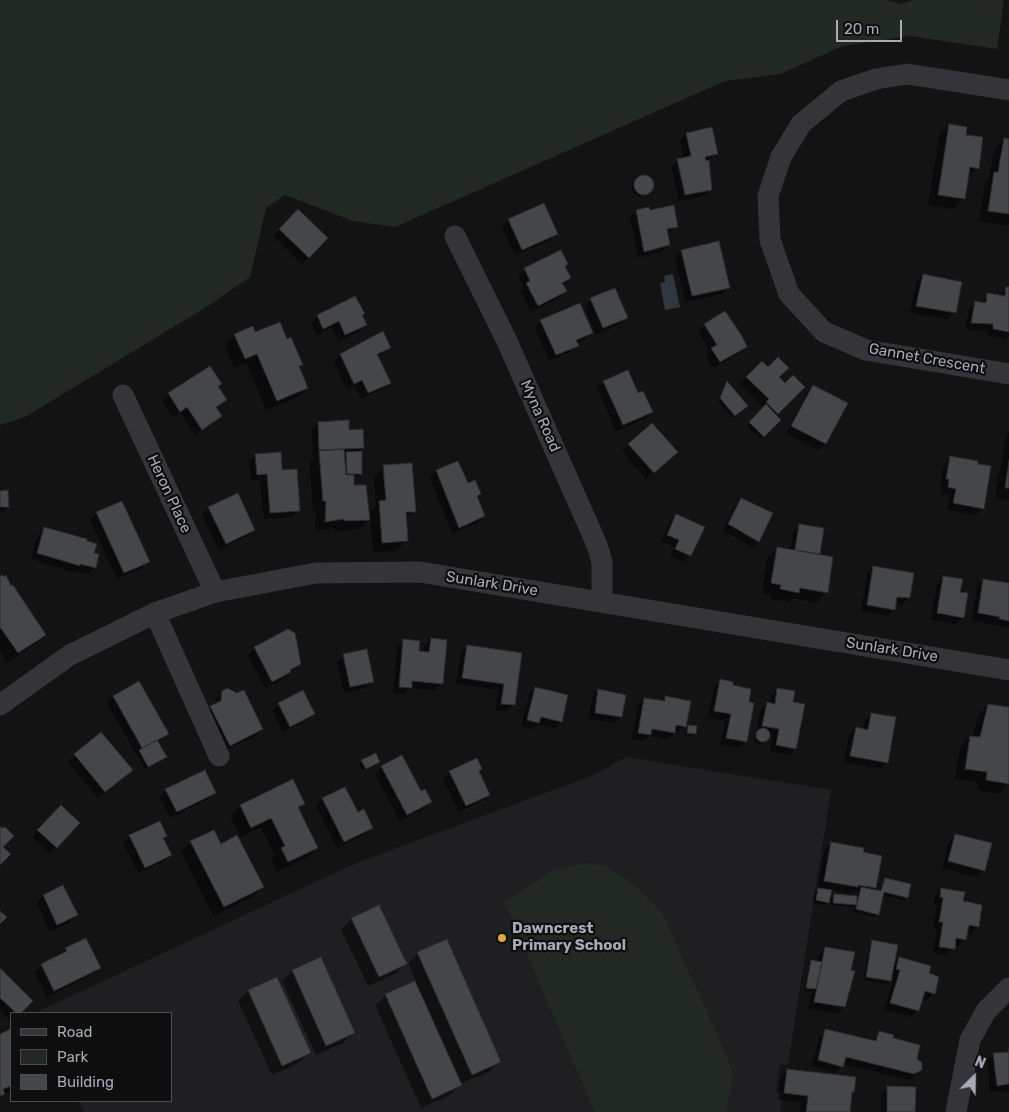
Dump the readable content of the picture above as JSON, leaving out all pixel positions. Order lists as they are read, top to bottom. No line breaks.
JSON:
{"streets":{"street":["Gannet Crescent","Myna Road","Heron Place","Sunlark Drive"]},"crossings":[["Myna Road","Sunlark Drive"],["Heron Place","Sunlark Drive"]],"places":["Dawncrest Primary School"],"legend":["Road","Park","Building"],"scale_bar":"20 m","north":"top right"}
